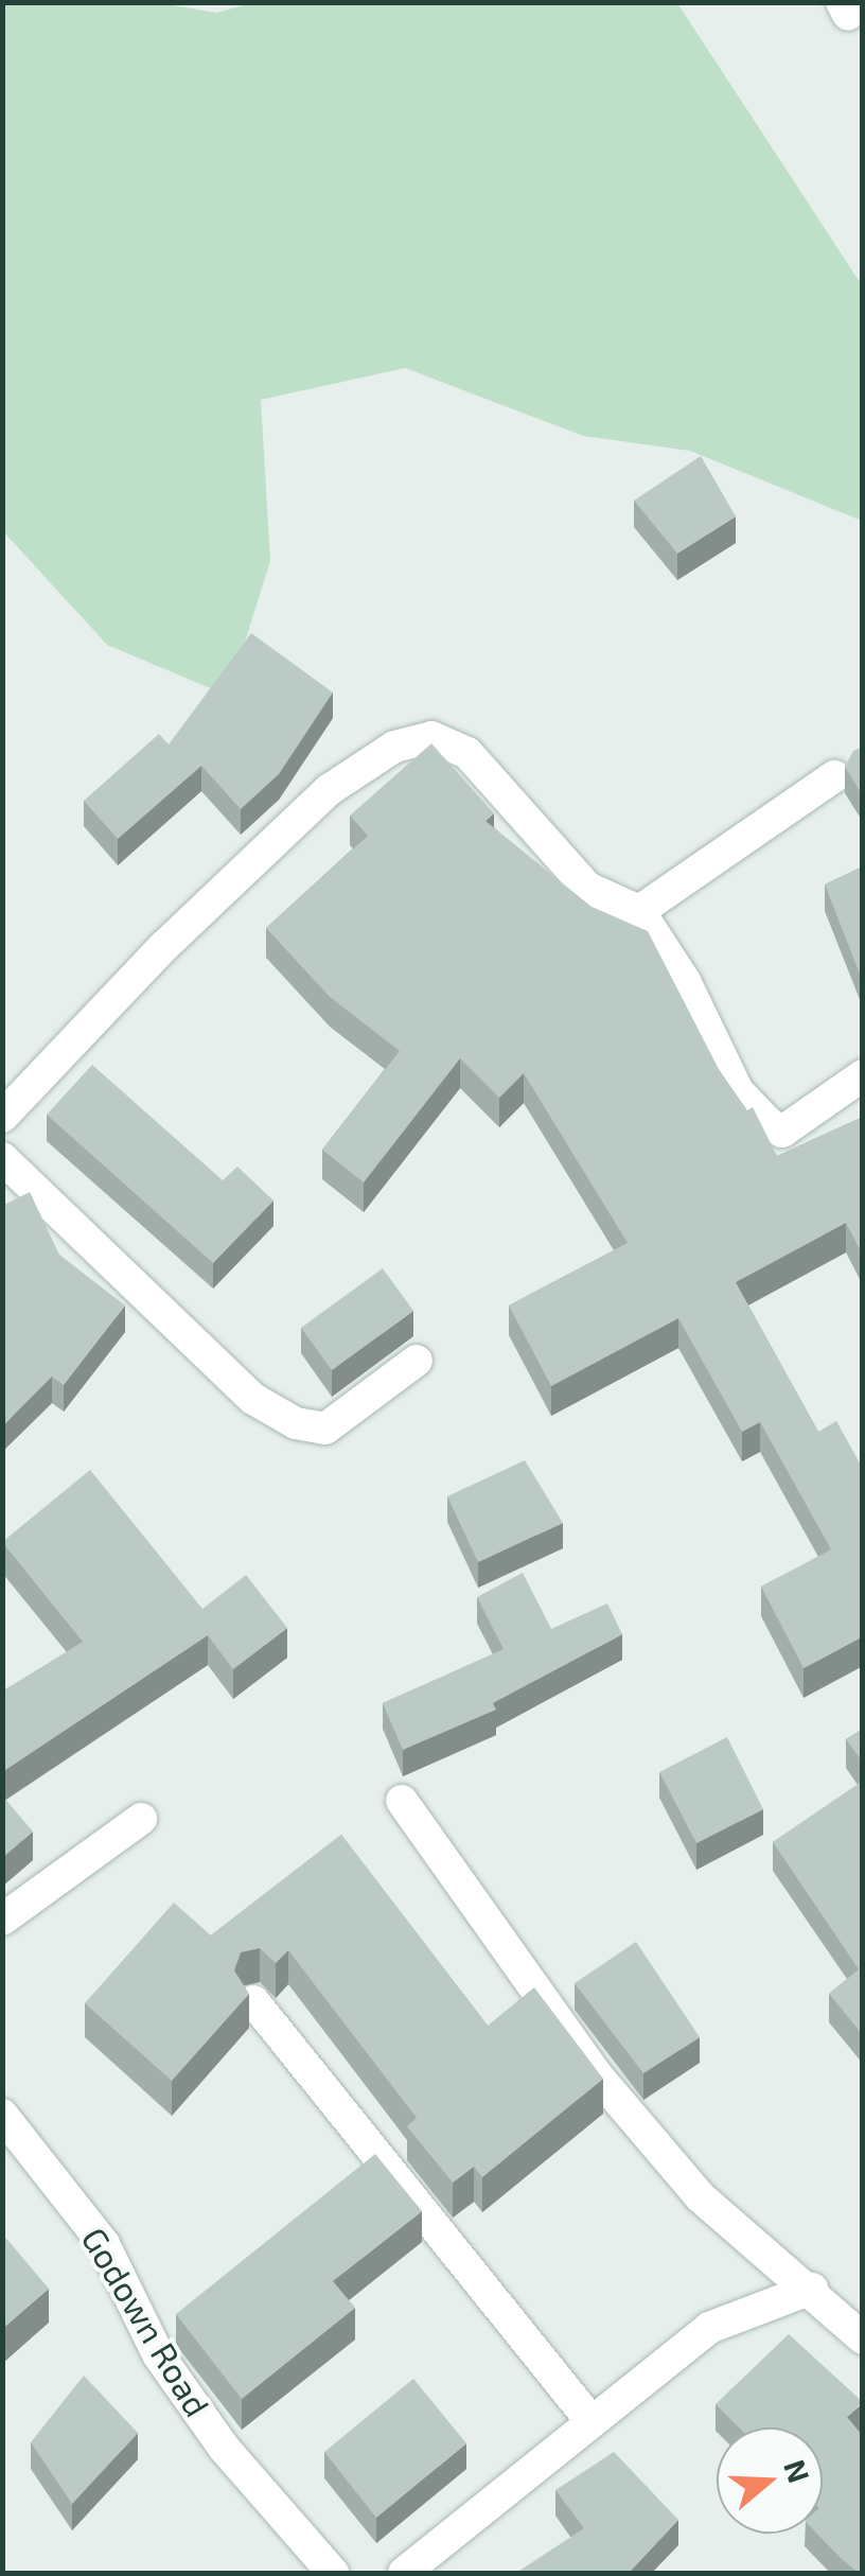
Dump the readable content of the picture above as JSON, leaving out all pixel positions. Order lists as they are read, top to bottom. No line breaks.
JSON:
{"streets":{"street":["Godown Road"]},"north":"right"}
